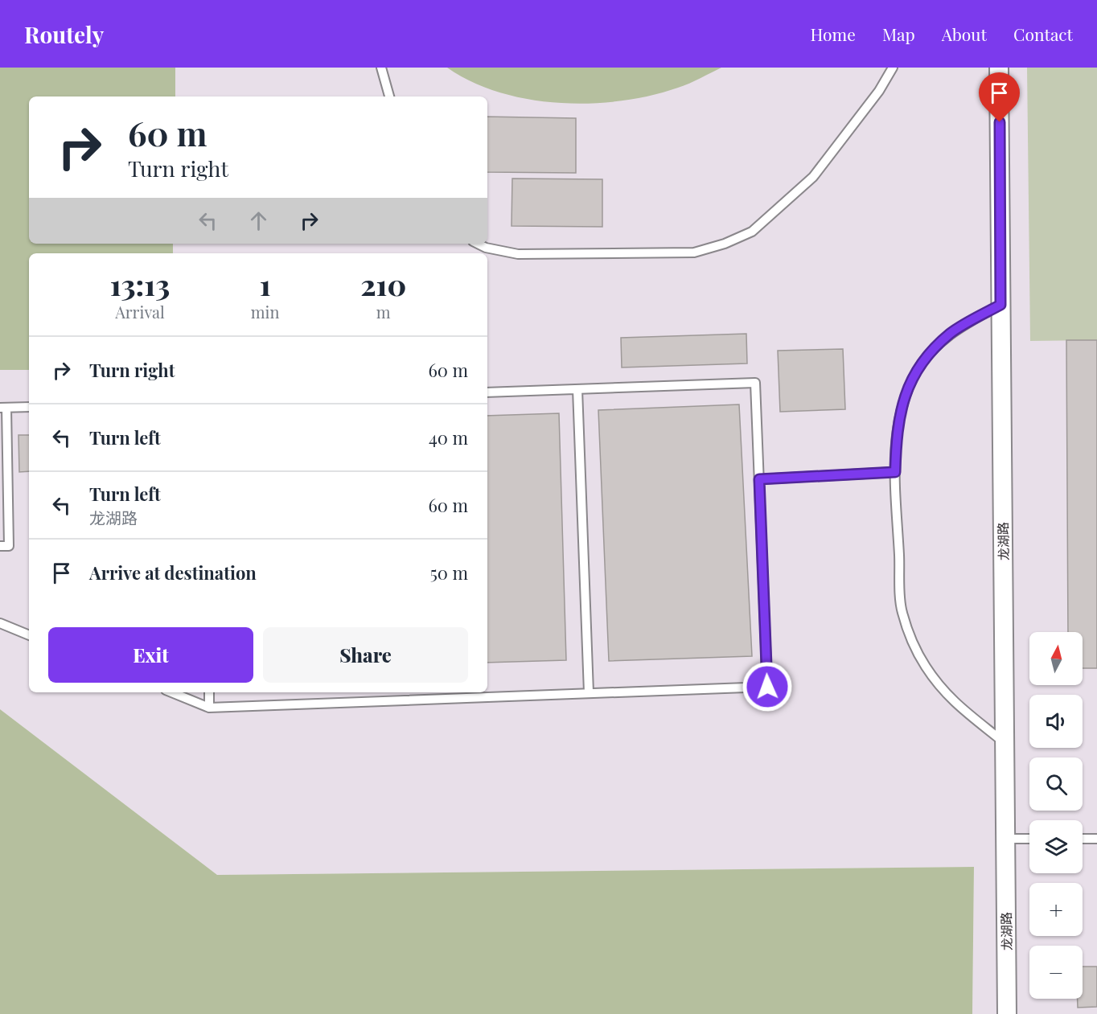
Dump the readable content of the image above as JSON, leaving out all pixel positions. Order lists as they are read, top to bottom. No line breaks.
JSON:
{"streets":{"street":["龙湖路"]},"north":"top","page":{"header":"Routely","nav":["Home","Map","About","Contact"],"turn":["60 m","Turn right"],"eta":["13:13","Arrival","1","min","210","m"],"list":[{"name":"Turn right","value":"60 m"},{"name":"Turn left","value":"40 m"},{"name":"Turn left","note":"龙湖路","value":"60 m"},{"name":"Arrive at destination","value":"50 m"}],"buttons":["Exit","Share"],"map_buttons":["+","−"]}}
